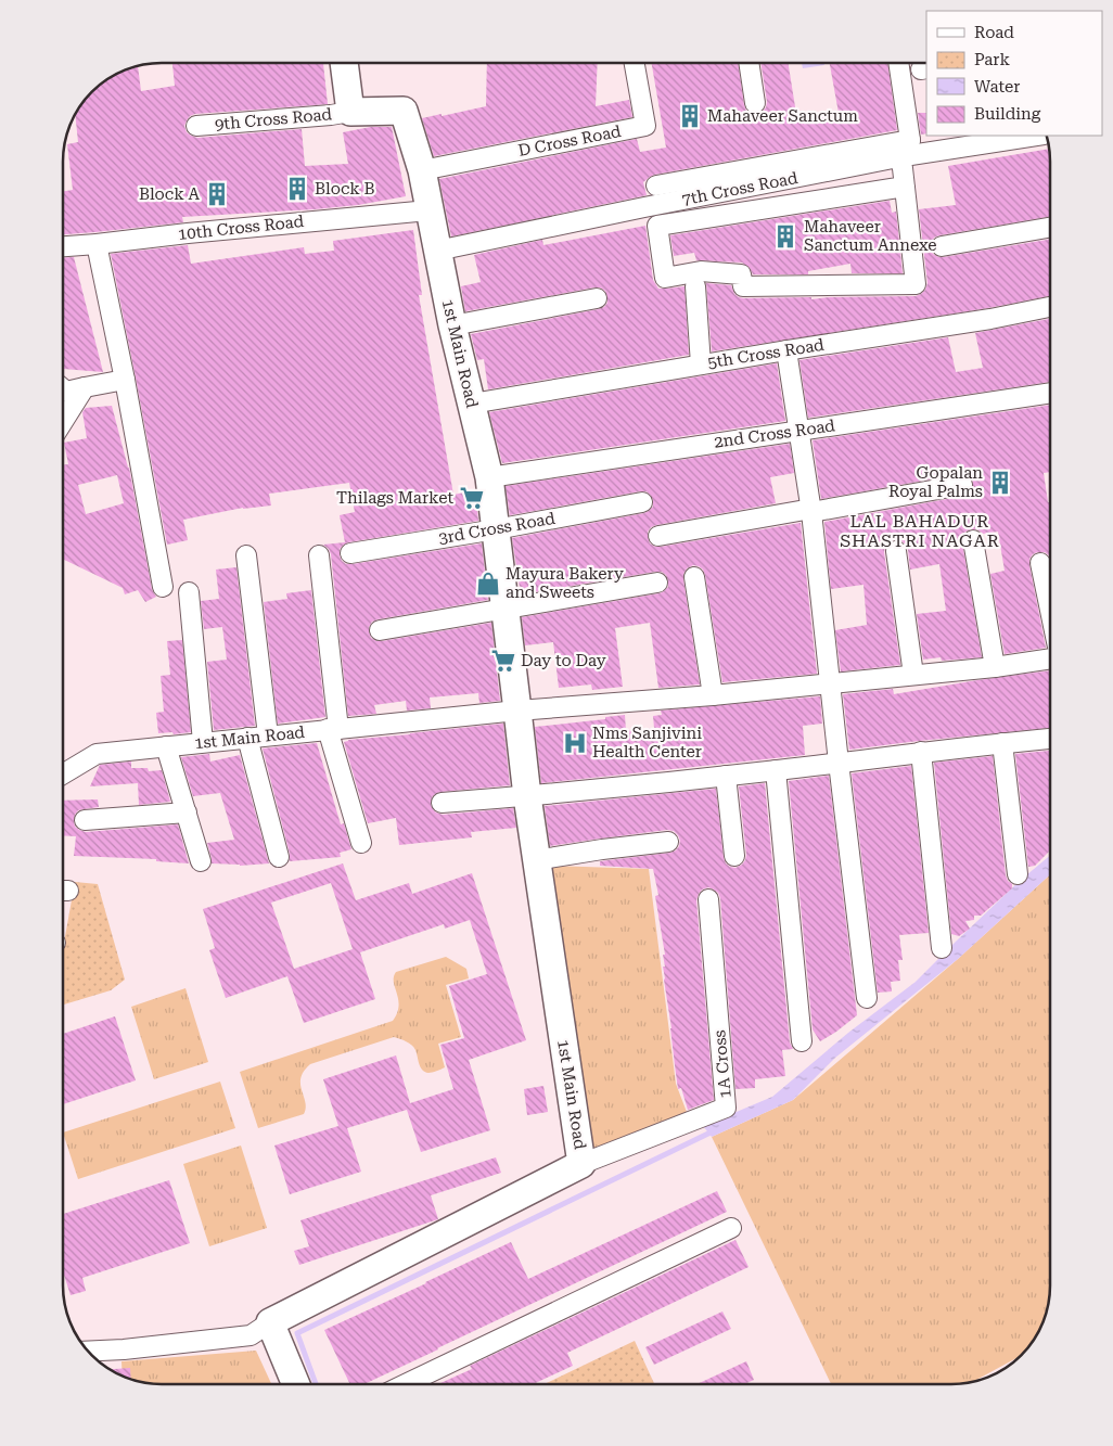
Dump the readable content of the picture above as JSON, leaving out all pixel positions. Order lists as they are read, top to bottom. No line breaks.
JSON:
{"streets":{"street":["9th Cross Road","D Cross Road","7th Cross Road","10th Cross Road","1st Main Road","5th Cross Road","2nd Cross Road","3rd Cross Road","1A Cross"]},"crossings":[["9th Cross Road","1st Main Road"],["D Cross Road","1st Main Road"],["7th Cross Road","1st Main Road"],["10th Cross Road","1st Main Road"],["1st Main Road","5th Cross Road"],["1st Main Road","2nd Cross Road"],["1st Main Road","3rd Cross Road"],["1st Main Road","1A Cross"]],"districts":["LAL BAHADUR SHASTRI NAGAR"],"places":{"building":["Mahaveer Sanctum","Block B","Block A","Mahaveer Sanctum Annexe","Gopalan Royal Palms"],"supermarket":["Thilags Market","Day to Day"],"shop":["Mayura Bakery and Sweets"],"hospital":["Nms Sanjivini Health Center"]},"legend":["Road","Park","Water","Building"]}
